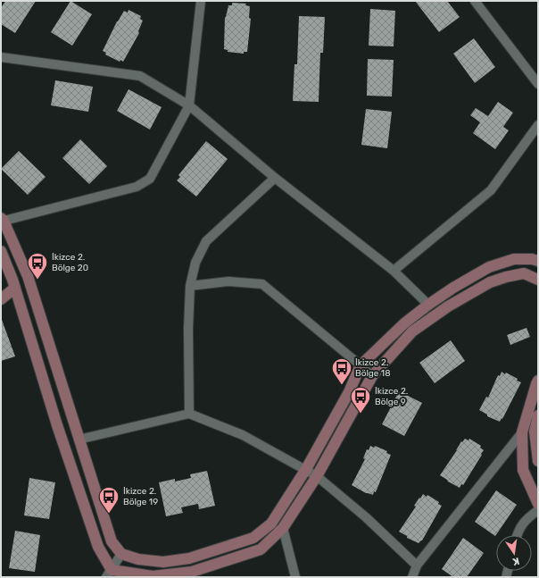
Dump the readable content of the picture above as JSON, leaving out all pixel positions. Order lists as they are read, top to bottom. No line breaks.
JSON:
{"places":{"bus stop":["İkizce 2. Bölge 20","İkizce 2. Bölge 18","İkizce 2. Bölge 9","İkizce 2. Bölge 19"]},"north":"bottom"}
